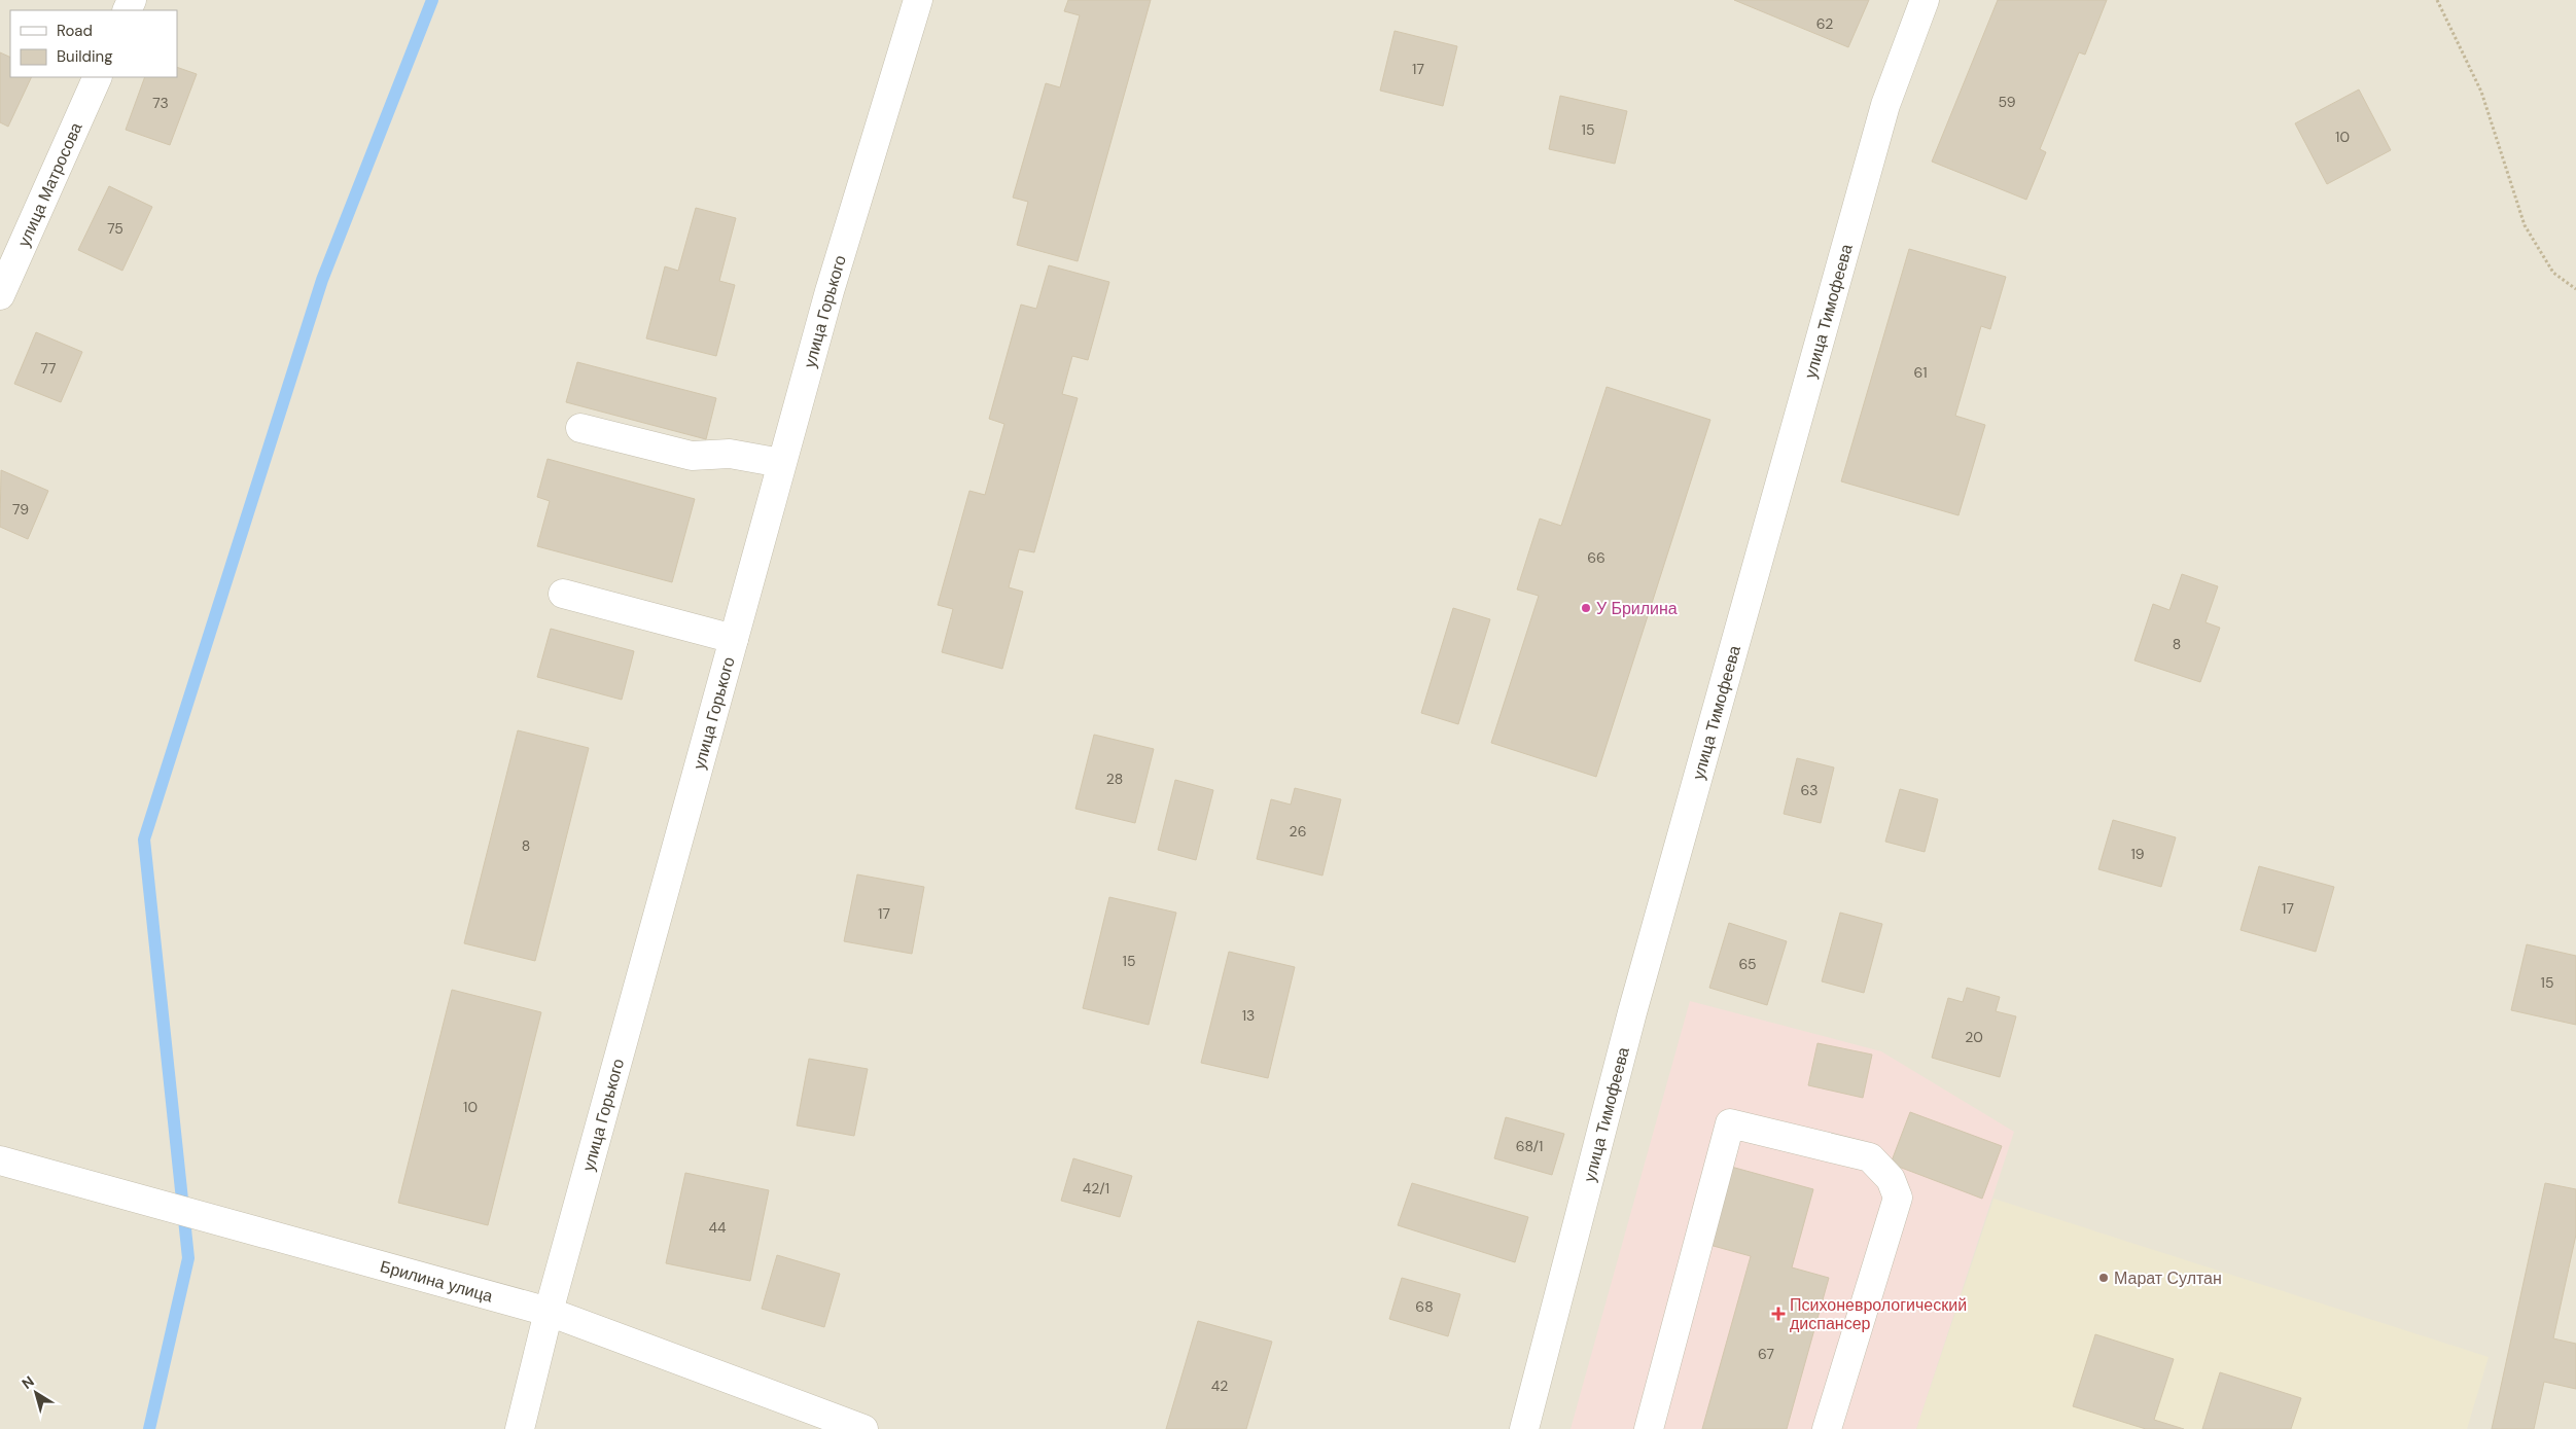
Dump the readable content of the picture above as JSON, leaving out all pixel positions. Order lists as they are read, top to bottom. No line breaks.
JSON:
{"streets":{"street":["улица Матросова","улица Тимофеева","улица Горького","Брилина улица"]},"crossings":[["улица Горького","Брилина улица"]],"places":{"other":["У Брилина","Марат Султан"],"health":["Психоневрологический диспансер"]},"house_numbers":["62","17","59","73","15","10","75","77","61","79","66","8","28","63","26","8","19","17","17","15","65","15","13","20","10","68/1","42/1","44","68","67","42"],"legend":["Road","Building"],"north":"top left"}
